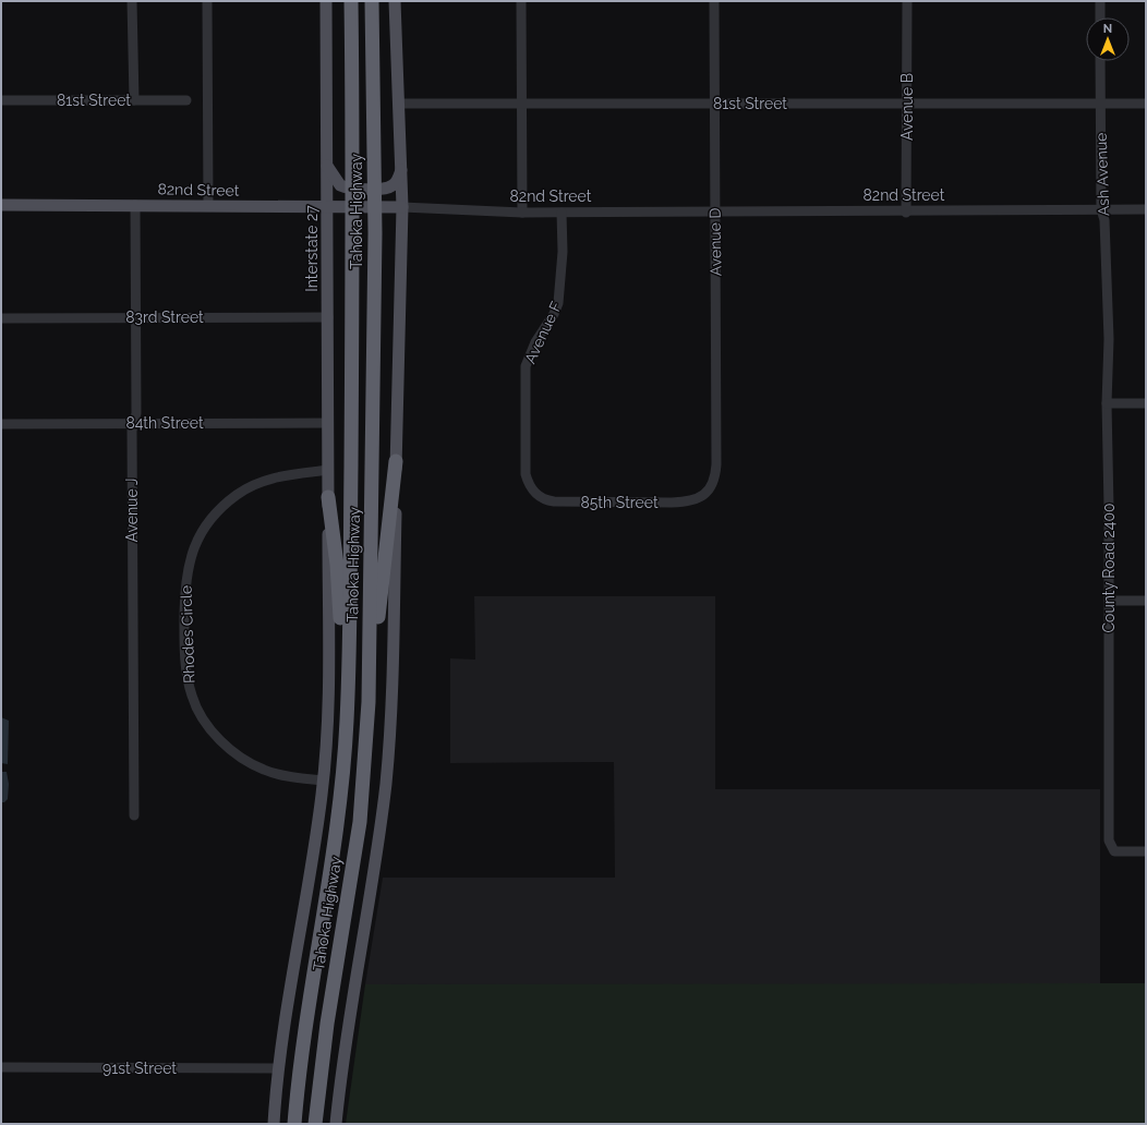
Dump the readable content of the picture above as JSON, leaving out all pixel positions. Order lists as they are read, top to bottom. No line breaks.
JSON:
{"streets":{"highway":["Tahoka Highway"],"main road":["82nd Street","Interstate 27"],"street":["81st Street","Avenue B","Ash Avenue","Avenue D","83rd Street","Avenue F","84th Street","85th Street","Avenue J","County Road 2400","Rhodes Circle","91st Street"]},"crossings":[["81st Street","Avenue B"],["81st Street","Ash Avenue"],["81st Street","Avenue D"],["Avenue B","82nd Street"],["Ash Avenue","82nd Street"],["Ash Avenue","County Road 2400"],["82nd Street","Avenue D"],["82nd Street","Interstate 27"],["82nd Street","Avenue F"],["82nd Street","Avenue J"],["Tahoka Highway","Interstate 27"],["Tahoka Highway","Rhodes Circle"],["Tahoka Highway","91st Street"],["Avenue D","85th Street"],["Interstate 27","83rd Street"],["Interstate 27","84th Street"],["Interstate 27","Rhodes Circle"],["83rd Street","Avenue J"],["Avenue F","85th Street"],["84th Street","Avenue J"]],"north":"top"}
